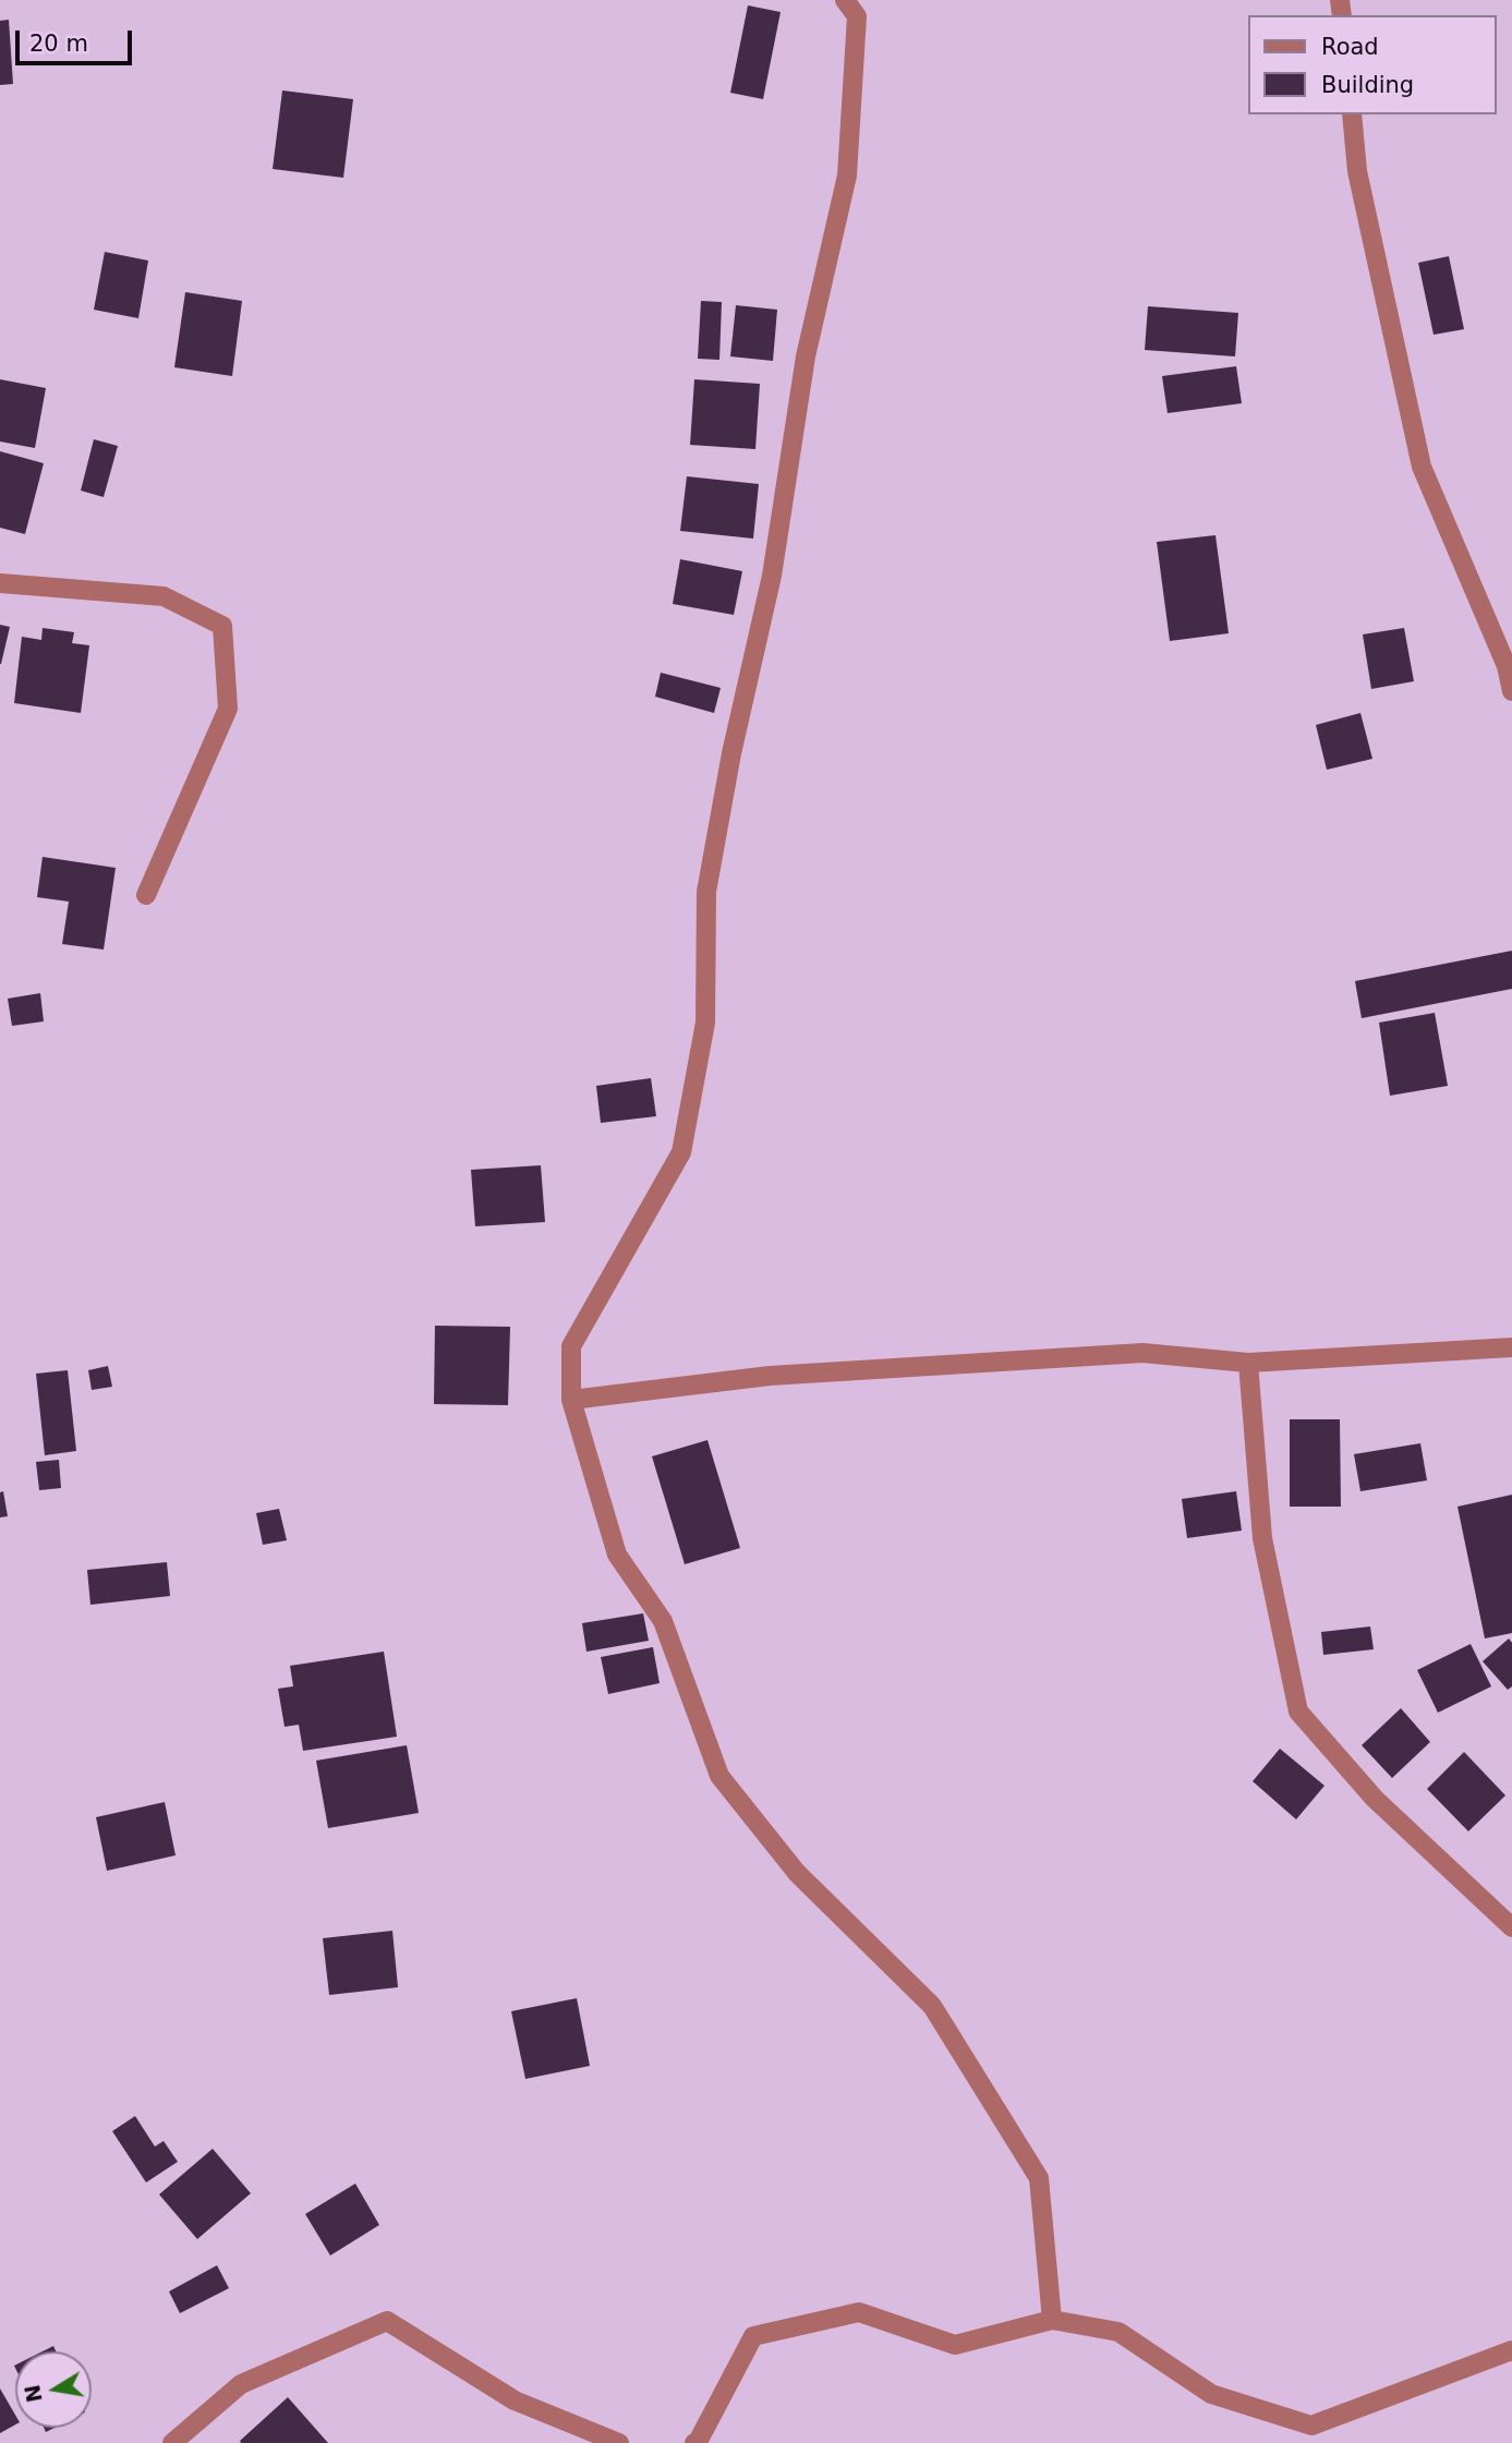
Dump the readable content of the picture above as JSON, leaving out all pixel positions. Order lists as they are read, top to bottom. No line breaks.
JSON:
{"legend":["Road","Building"],"scale_bar":"20 m","north":"left"}
